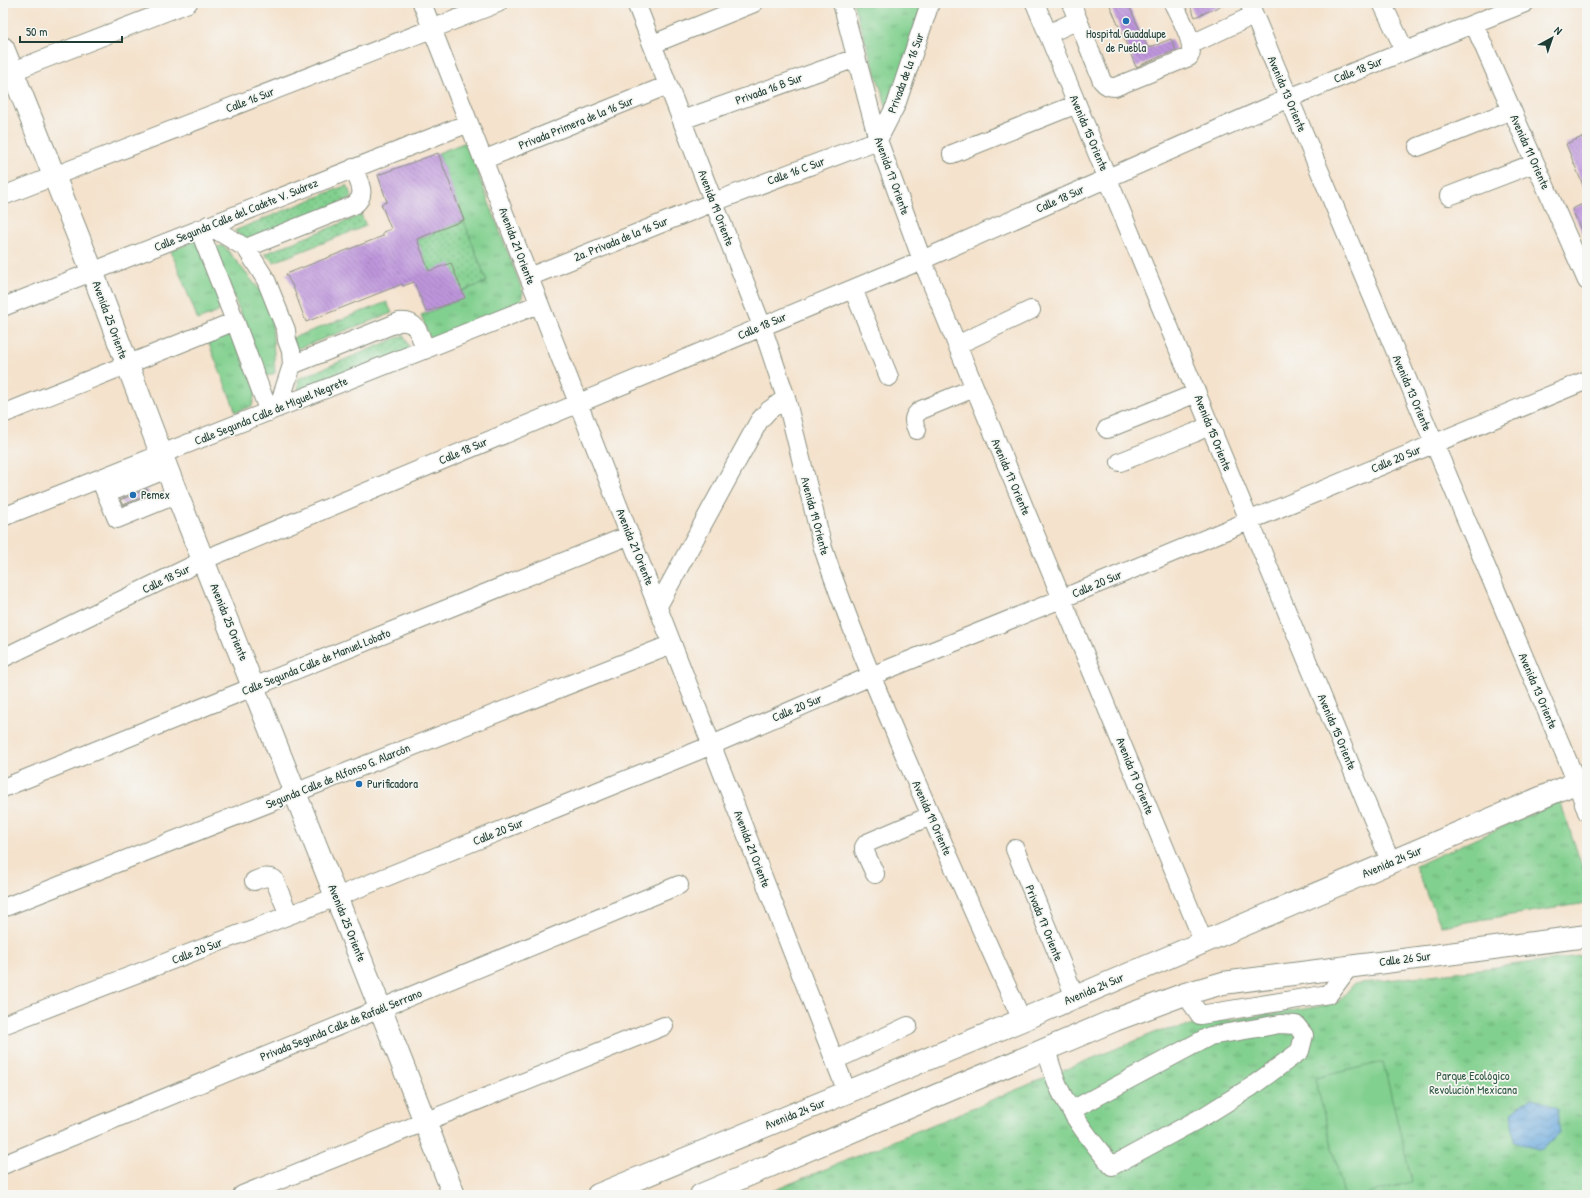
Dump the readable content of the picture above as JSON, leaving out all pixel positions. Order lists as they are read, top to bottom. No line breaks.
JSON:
{"streets":{"main road":["Avenida 25 Oriente","Avenida 24 Sur","Calle 26 Sur"],"street":["Calle 18 Sur","Privada de la 16 Sur","Privada 16 B Sur","Avenida 13 Oriente","Calle 16 Sur","Privada Primera de la 16 Sur","Avenida 15 Oriente","Avenida 11 Oriente","Calle 16 C Sur","Avenida 17 Oriente","Avenida 19 Oriente","Calle Segunda Calle del Cadete V. Suárez","2a. Privada de la 16 Sur","Avenida 21 Oriente","Calle Segunda Calle de Miguel Negrete","Calle 20 Sur","Calle Segunda Calle de Manuel Lobato","Segunda Calle de Alfonso G. Alarcón","Privada 17 Oriente","Privada Segunda Calle de Rafaél Serrano"]},"crossings":[["Calle 18 Sur","Avenida 13 Oriente"],["Calle 18 Sur","Avenida 15 Oriente"],["Calle 18 Sur","Avenida 11 Oriente"],["Calle 18 Sur","Avenida 17 Oriente"],["Calle 18 Sur","Avenida 19 Oriente"],["Calle 18 Sur","Avenida 21 Oriente"],["Calle 18 Sur","Avenida 25 Oriente"],["Privada de la 16 Sur","Calle 16 C Sur"],["Privada de la 16 Sur","Avenida 17 Oriente"],["Privada 16 B Sur","Avenida 17 Oriente"],["Privada 16 B Sur","Avenida 19 Oriente"],["Avenida 13 Oriente","Calle 20 Sur"],["Avenida 13 Oriente","Avenida 24 Sur"],["Calle 16 Sur","Avenida 21 Oriente"],["Calle 16 Sur","Avenida 25 Oriente"],["Privada Primera de la 16 Sur","Avenida 19 Oriente"],["Privada Primera de la 16 Sur","Avenida 21 Oriente"],["Avenida 15 Oriente","Calle 20 Sur"],["Avenida 15 Oriente","Avenida 24 Sur"],["Calle 16 C Sur","Avenida 17 Oriente"],["Calle 16 C Sur","Avenida 19 Oriente"],["Calle 16 C Sur","2a. Privada de la 16 Sur"],["Avenida 17 Oriente","Calle 20 Sur"],["Avenida 17 Oriente","Avenida 24 Sur"],["Avenida 19 Oriente","2a. Privada de la 16 Sur"],["Avenida 19 Oriente","Calle 20 Sur"],["Avenida 19 Oriente","Avenida 24 Sur"],["Calle Segunda Calle del Cadete V. Suárez","Avenida 21 Oriente"],["Calle Segunda Calle del Cadete V. Suárez","Avenida 25 Oriente"],["2a. Privada de la 16 Sur","Avenida 21 Oriente"],["Avenida 21 Oriente","Calle Segunda Calle de Miguel Negrete"],["Avenida 21 Oriente","Calle 20 Sur"],["Avenida 21 Oriente","Calle Segunda Calle de Manuel Lobato"],["Avenida 21 Oriente","Segunda Calle de Alfonso G. Alarcón"],["Avenida 21 Oriente","Avenida 24 Sur"],["Avenida 25 Oriente","Calle Segunda Calle de Miguel Negrete"],["Avenida 25 Oriente","Calle 20 Sur"],["Avenida 25 Oriente","Calle Segunda Calle de Manuel Lobato"],["Avenida 25 Oriente","Segunda Calle de Alfonso G. Alarcón"],["Avenida 25 Oriente","Privada Segunda Calle de Rafaél Serrano"],["Avenida 24 Sur","Privada 17 Oriente"]],"parks":["Parque Ecológico Revolución Mexicana"],"places":["Hospital Guadalupe de Puebla","Pemex","Purificadora"],"scale_bar":"50 m","north":"top right"}
